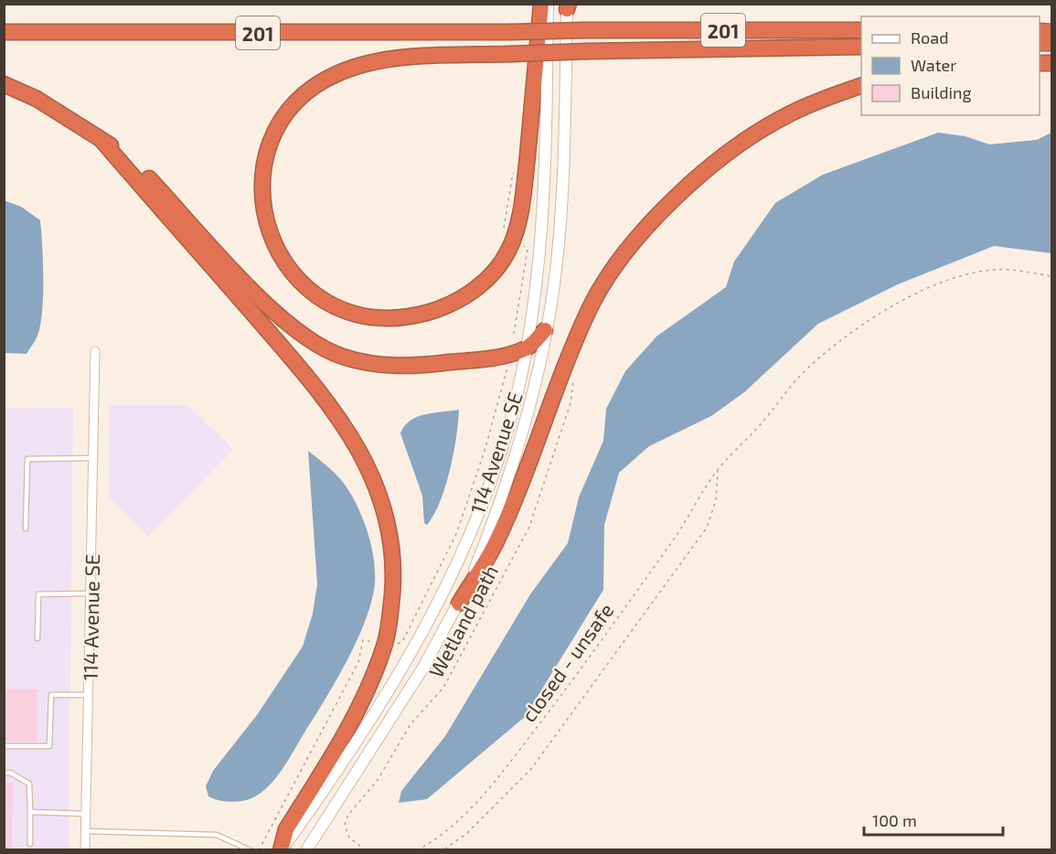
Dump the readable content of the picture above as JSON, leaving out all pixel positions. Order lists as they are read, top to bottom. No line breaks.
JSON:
{"streets":{"highway":["201"],"main road":["114 Avenue SE"],"path":["Wetland path","closed - unsafe"]},"legend":["Road","Water","Building"],"scale_bar":"100 m"}
